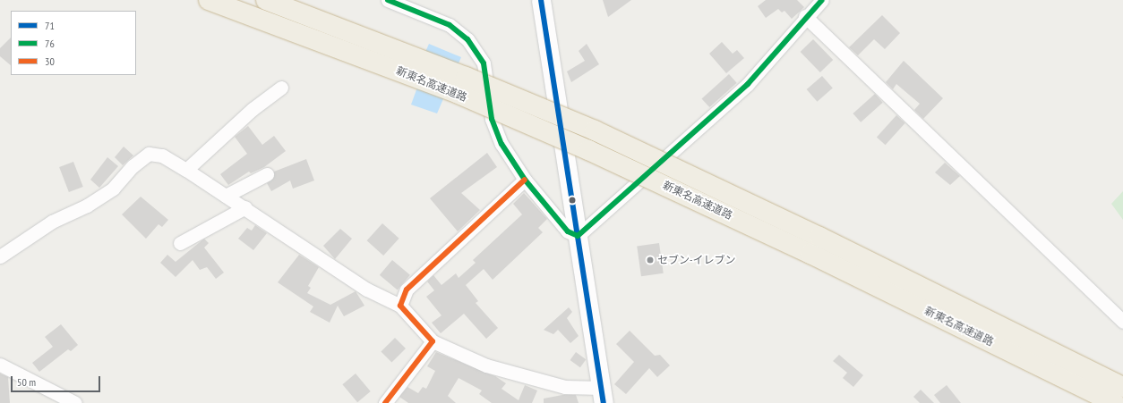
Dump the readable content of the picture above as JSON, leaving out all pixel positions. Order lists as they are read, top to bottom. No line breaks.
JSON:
{"streets":{"highway":["新東名高速道路"]},"places":["セブン-イレブン"],"lines":["transit line 71","transit line 76","transit line 30"],"legend":["71","76","30"],"scale_bar":"50 m"}
